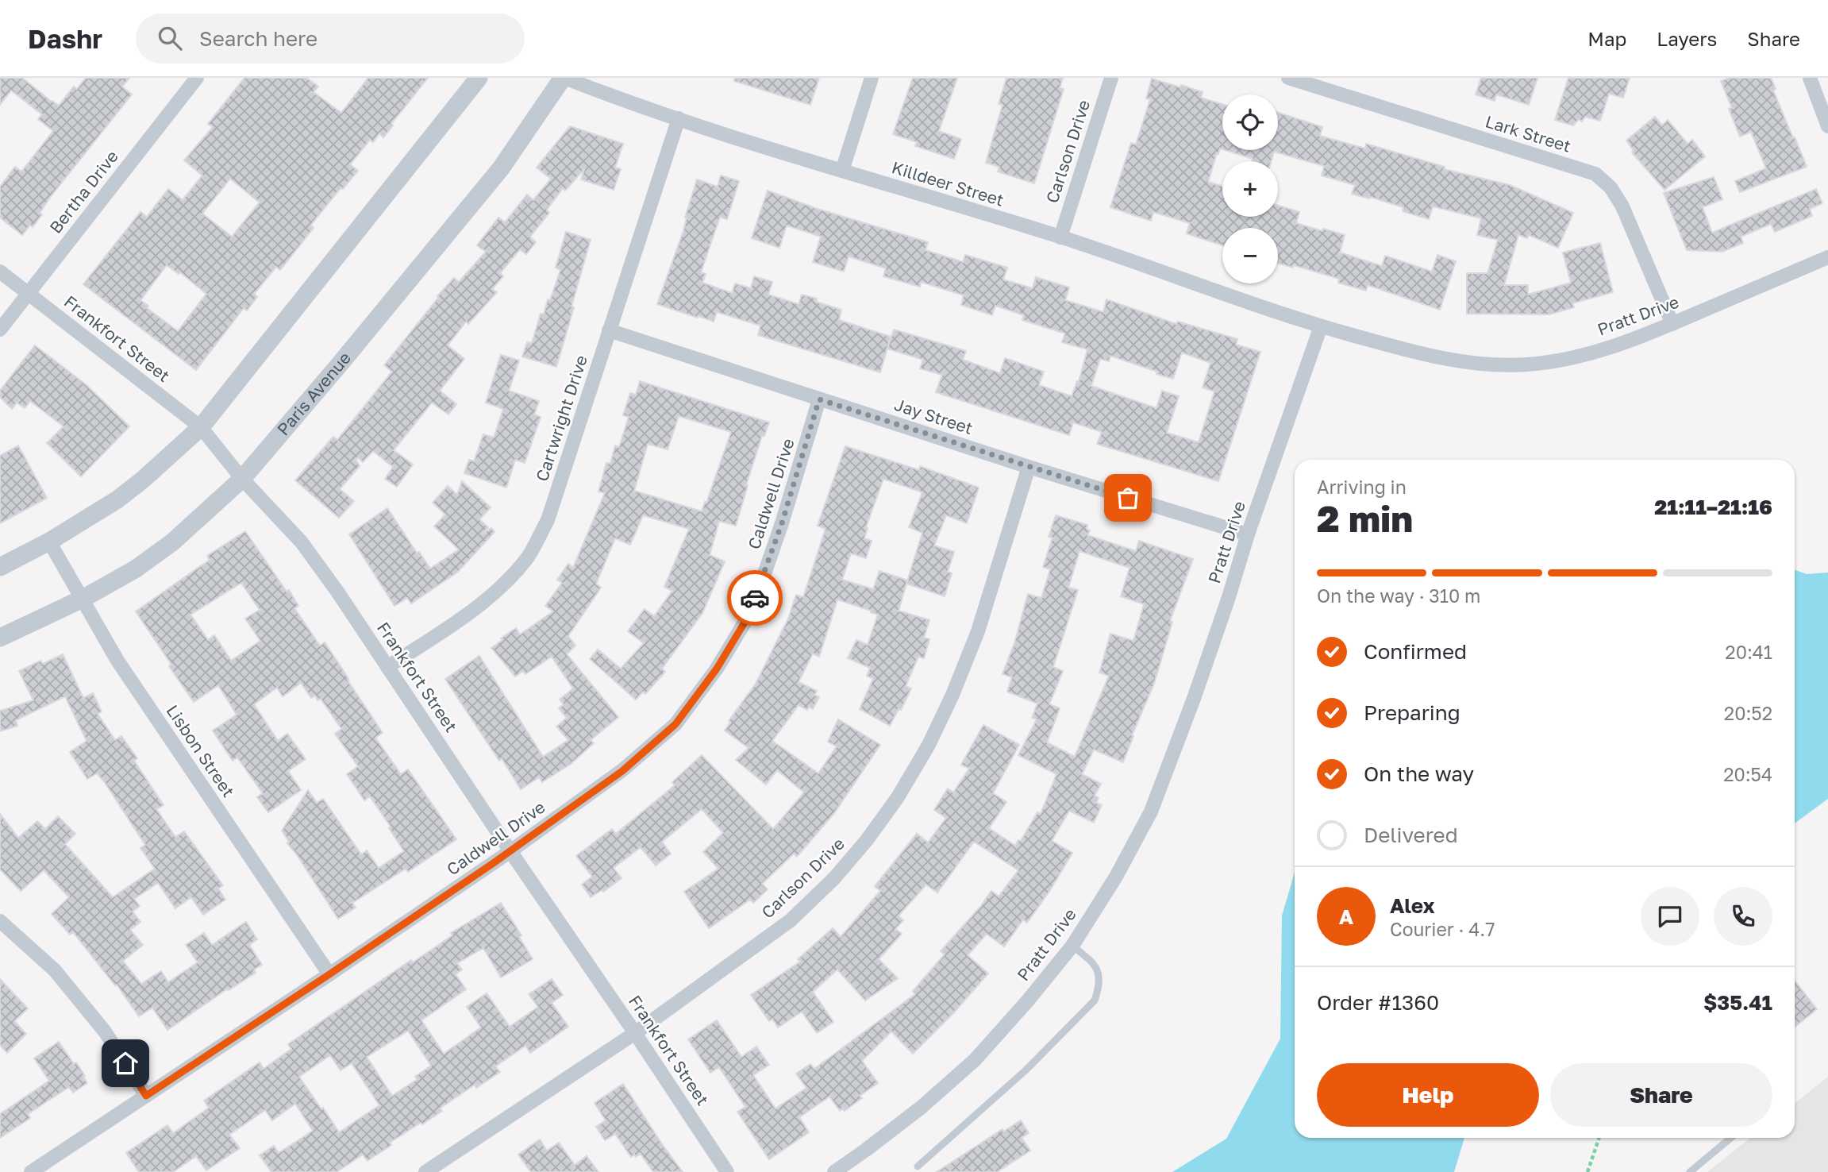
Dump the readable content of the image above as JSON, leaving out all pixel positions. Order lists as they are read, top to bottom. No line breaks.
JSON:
{"streets":{"street":["Lark Street","Carlson Drive","Killdeer Street","Bertha Drive","Pratt Drive","Frankfort Street","Paris Avenue","Jay Street","Cartwright Drive","Caldwell Drive","Lisbon Street"]},"crossings":[["Lark Street","Pratt Drive"],["Carlson Drive","Killdeer Street"],["Carlson Drive","Frankfort Street"],["Carlson Drive","Jay Street"],["Killdeer Street","Pratt Drive"],["Killdeer Street","Paris Avenue"],["Killdeer Street","Cartwright Drive"],["Bertha Drive","Frankfort Street"],["Pratt Drive","Jay Street"],["Frankfort Street","Paris Avenue"],["Frankfort Street","Cartwright Drive"],["Frankfort Street","Caldwell Drive"],["Paris Avenue","Lisbon Street"],["Jay Street","Cartwright Drive"],["Jay Street","Caldwell Drive"],["Caldwell Drive","Lisbon Street"]],"page":{"header":"Dashr","search":"Search here","nav":["Map","Layers","Share"],"map_buttons":["+","−"],"heading":["2 min","Arriving in","21:11–21:16"],"panel":["Alex","Courier · 4.7","Order #1360","$35.41"],"bar":"On the way · 310 m","list":[["Confirmed","20:41"],["Preparing","20:52"],["On the way","20:54"],"Delivered"],"round":"A","buttons":["Help","Share"]}}
